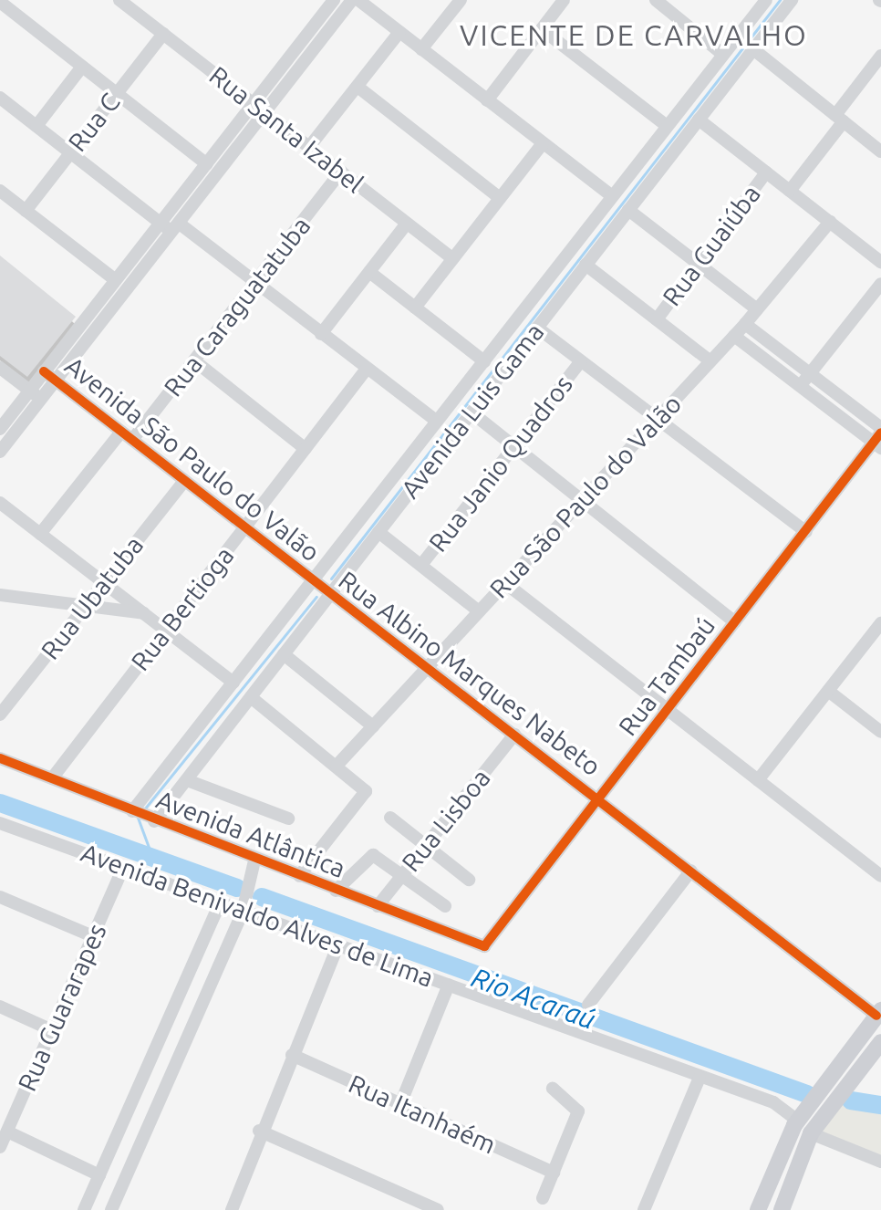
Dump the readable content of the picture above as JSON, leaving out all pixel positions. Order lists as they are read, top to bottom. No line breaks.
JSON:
{"streets":{"street":["Rua C","Rua Santa Izabel","Rua Guaiúba","Rua Caraguatatuba","Avenida Luis Gama","Avenida São Paulo do Valão","Rua Janio Quadros","Rua São Paulo do Valão","Rua Ubatuba","Rua Bertioga","Rua Albino Marques Nabeto","Rua Tambaú","Rua Lisboa","Avenida Atlântica","Avenida Benivaldo Alves de Lima","Rua Guararapes","Rua Itanhaém"]},"crossings":[["Rua C","Rua Santa Izabel"],["Rua Santa Izabel","Rua Caraguatatuba"],["Rua Caraguatatuba","Avenida São Paulo do Valão"],["Avenida Luis Gama","Avenida São Paulo do Valão"],["Avenida Luis Gama","Rua Albino Marques Nabeto"],["Avenida Luis Gama","Avenida Atlântica"],["Avenida São Paulo do Valão","Rua Ubatuba"],["Avenida São Paulo do Valão","Rua Bertioga"],["Avenida São Paulo do Valão","Rua Albino Marques Nabeto"],["Rua São Paulo do Valão","Rua Albino Marques Nabeto"],["Rua Bertioga","Avenida Atlântica"],["Rua Albino Marques Nabeto","Rua Tambaú"],["Rua Albino Marques Nabeto","Rua Lisboa"],["Rua Tambaú","Avenida Atlântica"],["Rua Lisboa","Avenida Atlântica"],["Avenida Benivaldo Alves de Lima","Rua Guararapes"]],"districts":["VICENTE DE CARVALHO"],"water":["Rio Acaraú"]}
